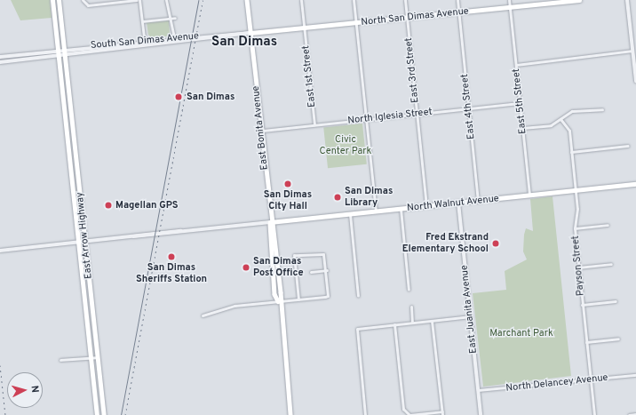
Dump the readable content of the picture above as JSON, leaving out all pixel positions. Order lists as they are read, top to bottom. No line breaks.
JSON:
{"streets":{"main road":["North San Dimas Avenue","East Bonita Avenue","North Walnut Avenue","East Arrow Highway"],"street":["South San Dimas Avenue","East 3rd Street","East 1st Street","East 5th Street","East 4th Street","North Iglesia Street","Payson Street","East Juanita Avenue","North Delancey Avenue"]},"crossings":[["North San Dimas Avenue","South San Dimas Avenue"],["North San Dimas Avenue","East 3rd Street"],["North San Dimas Avenue","East 1st Street"],["North San Dimas Avenue","East 5th Street"],["North San Dimas Avenue","East 4th Street"],["North San Dimas Avenue","East Bonita Avenue"],["South San Dimas Avenue","East Bonita Avenue"],["South San Dimas Avenue","East Arrow Highway"],["East 3rd Street","North Iglesia Street"],["East 3rd Street","North Walnut Avenue"],["East 1st Street","North Iglesia Street"],["East 5th Street","North Iglesia Street"],["East 5th Street","North Walnut Avenue"],["East 4th Street","North Iglesia Street"],["East 4th Street","North Walnut Avenue"],["North Iglesia Street","East Bonita Avenue"],["East Bonita Avenue","North Walnut Avenue"],["North Walnut Avenue","Payson Street"],["North Walnut Avenue","East Juanita Avenue"],["Payson Street","North Delancey Avenue"],["East Juanita Avenue","North Delancey Avenue"]],"districts":["San Dimas"],"parks":["Civic Center Park","Marchant Park"],"places":["San Dimas","San Dimas City Hall","San Dimas Library","Magellan GPS","Fred Ekstrand Elementary School","San Dimas Sheriffs Station","San Dimas Post Office"],"north":"right"}
